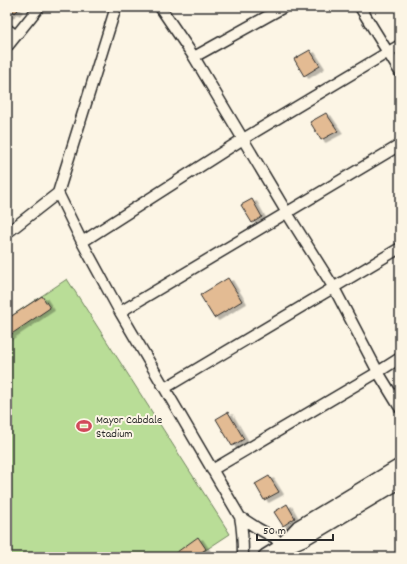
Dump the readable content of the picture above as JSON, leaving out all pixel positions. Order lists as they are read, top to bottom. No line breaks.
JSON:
{"places":{"sports":["Mayor Cabdale Stadium"]},"scale_bar":"50 m"}
